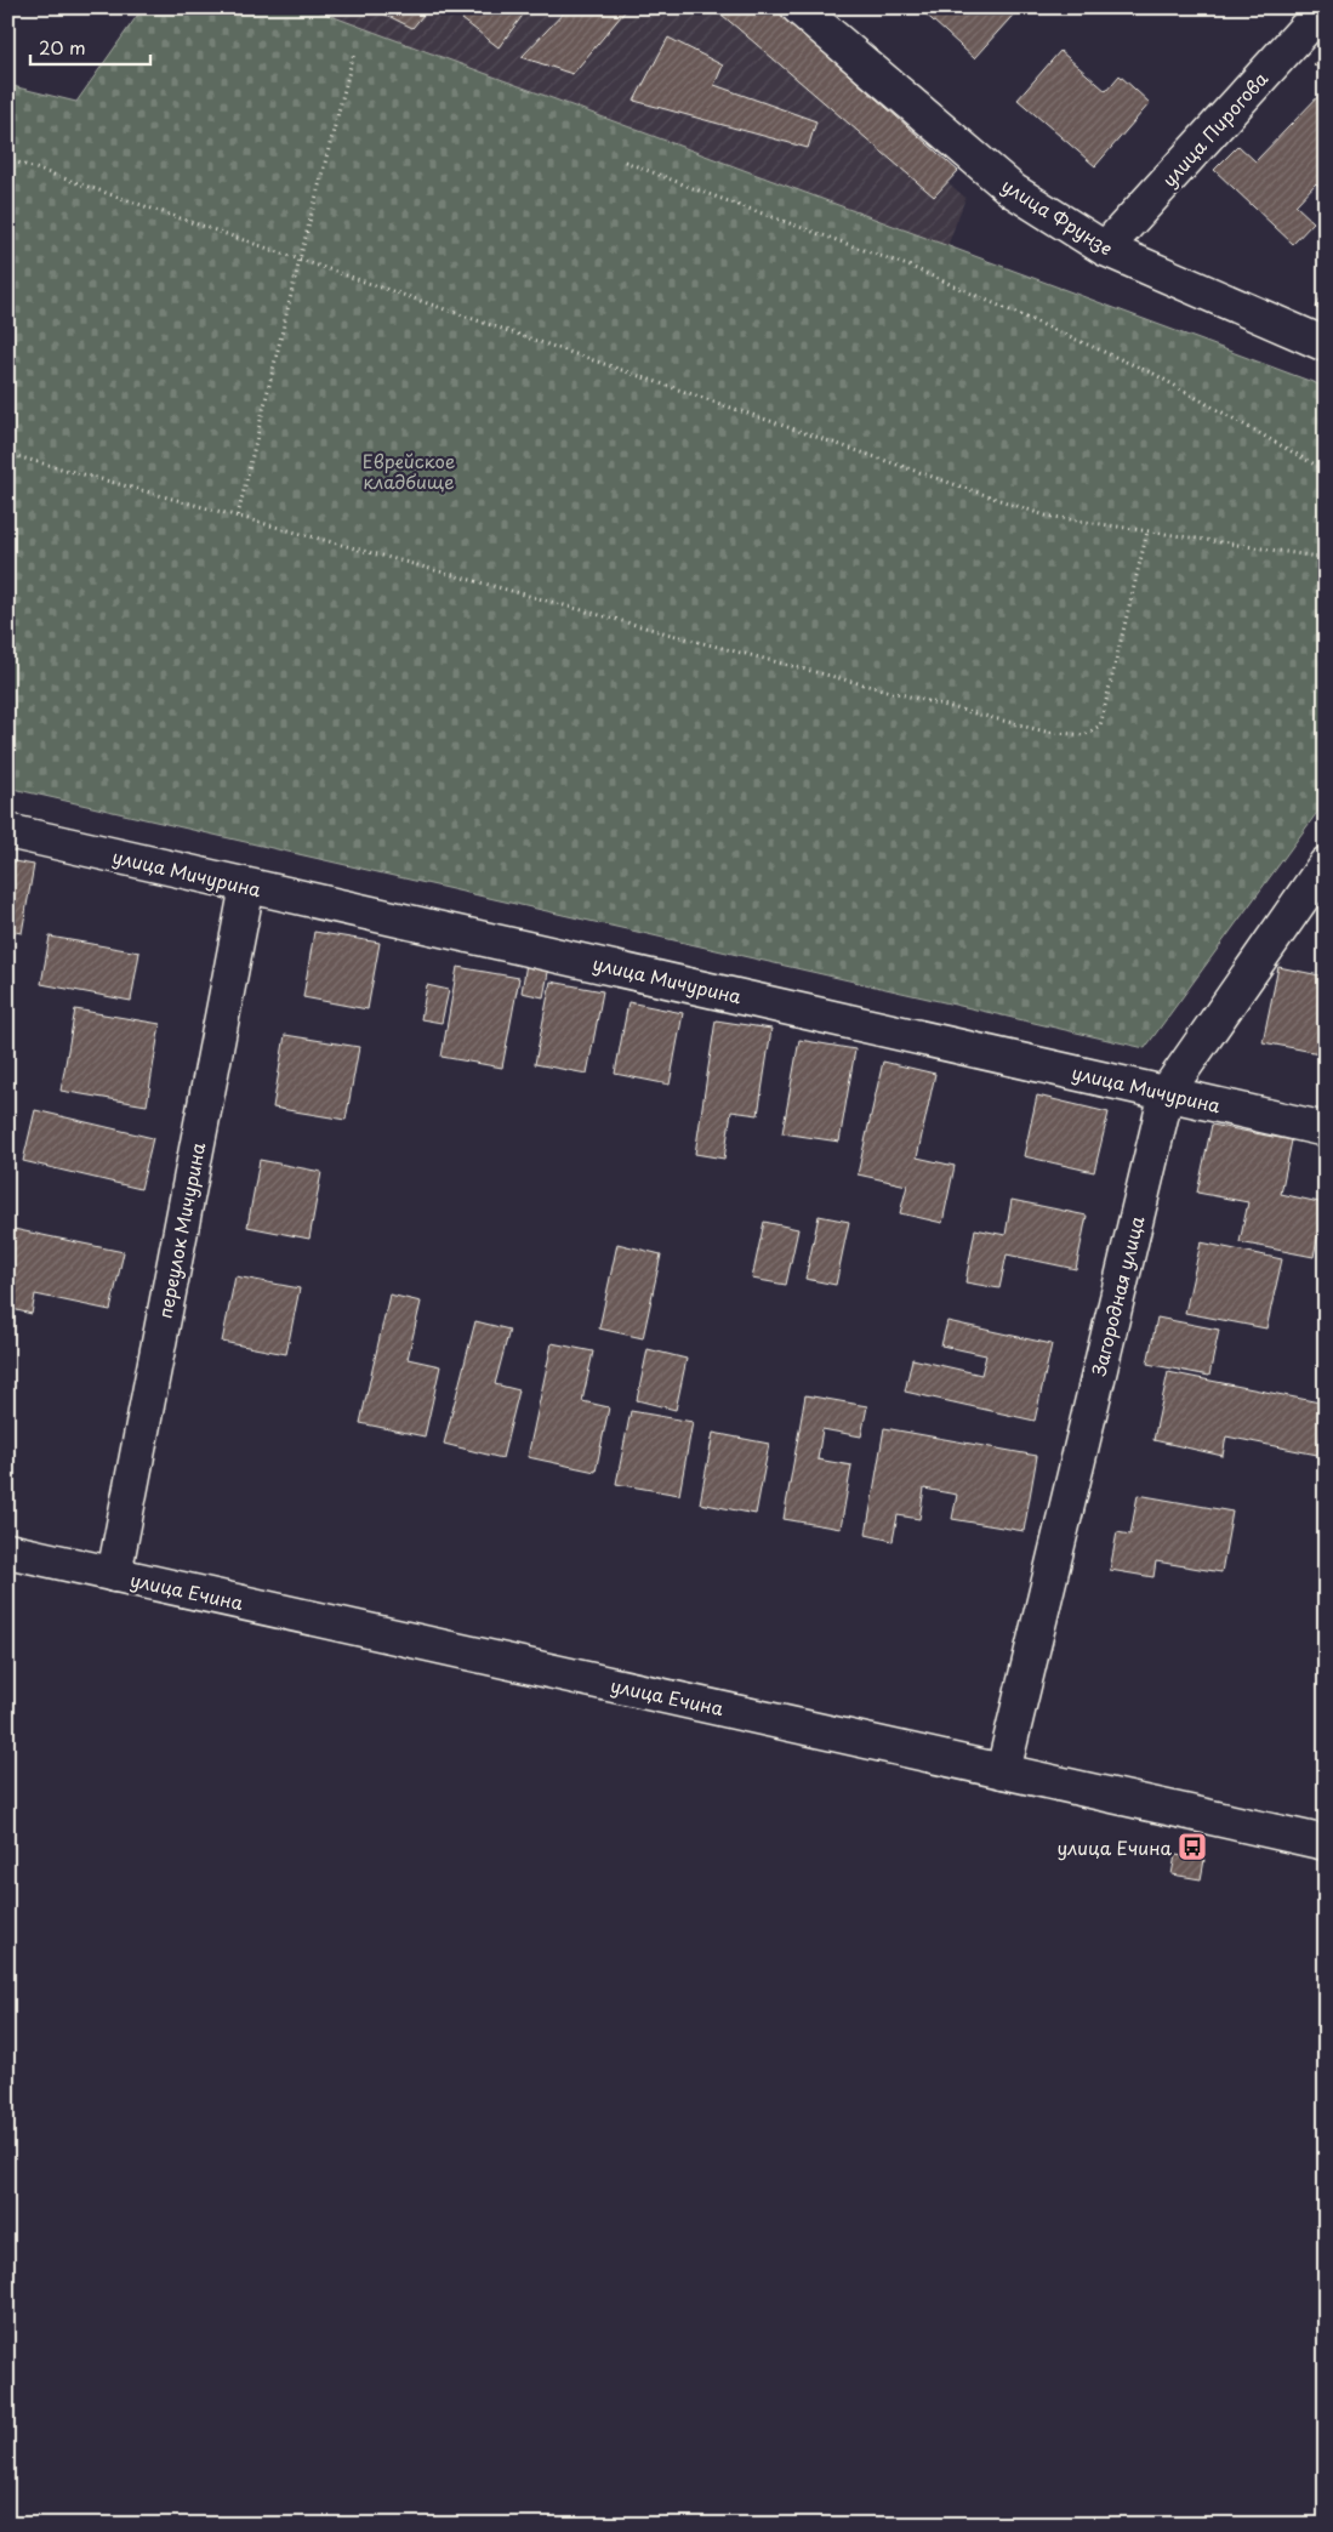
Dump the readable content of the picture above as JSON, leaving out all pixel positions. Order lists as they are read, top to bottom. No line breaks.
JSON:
{"streets":{"street":["улица Пирогова","улица Фрунзе","улица Мичурина","переулок Мичурина","Загородная улица","улица Ечина"]},"crossings":[["улица Пирогова","улица Фрунзе"],["улица Мичурина","переулок Мичурина"],["улица Мичурина","Загородная улица"],["переулок Мичурина","улица Ечина"],["Загородная улица","улица Ечина"]],"parks":["Еврейское кладбище"],"places":{"bus stop":["улица Ечина"]},"scale_bar":"20 m"}
